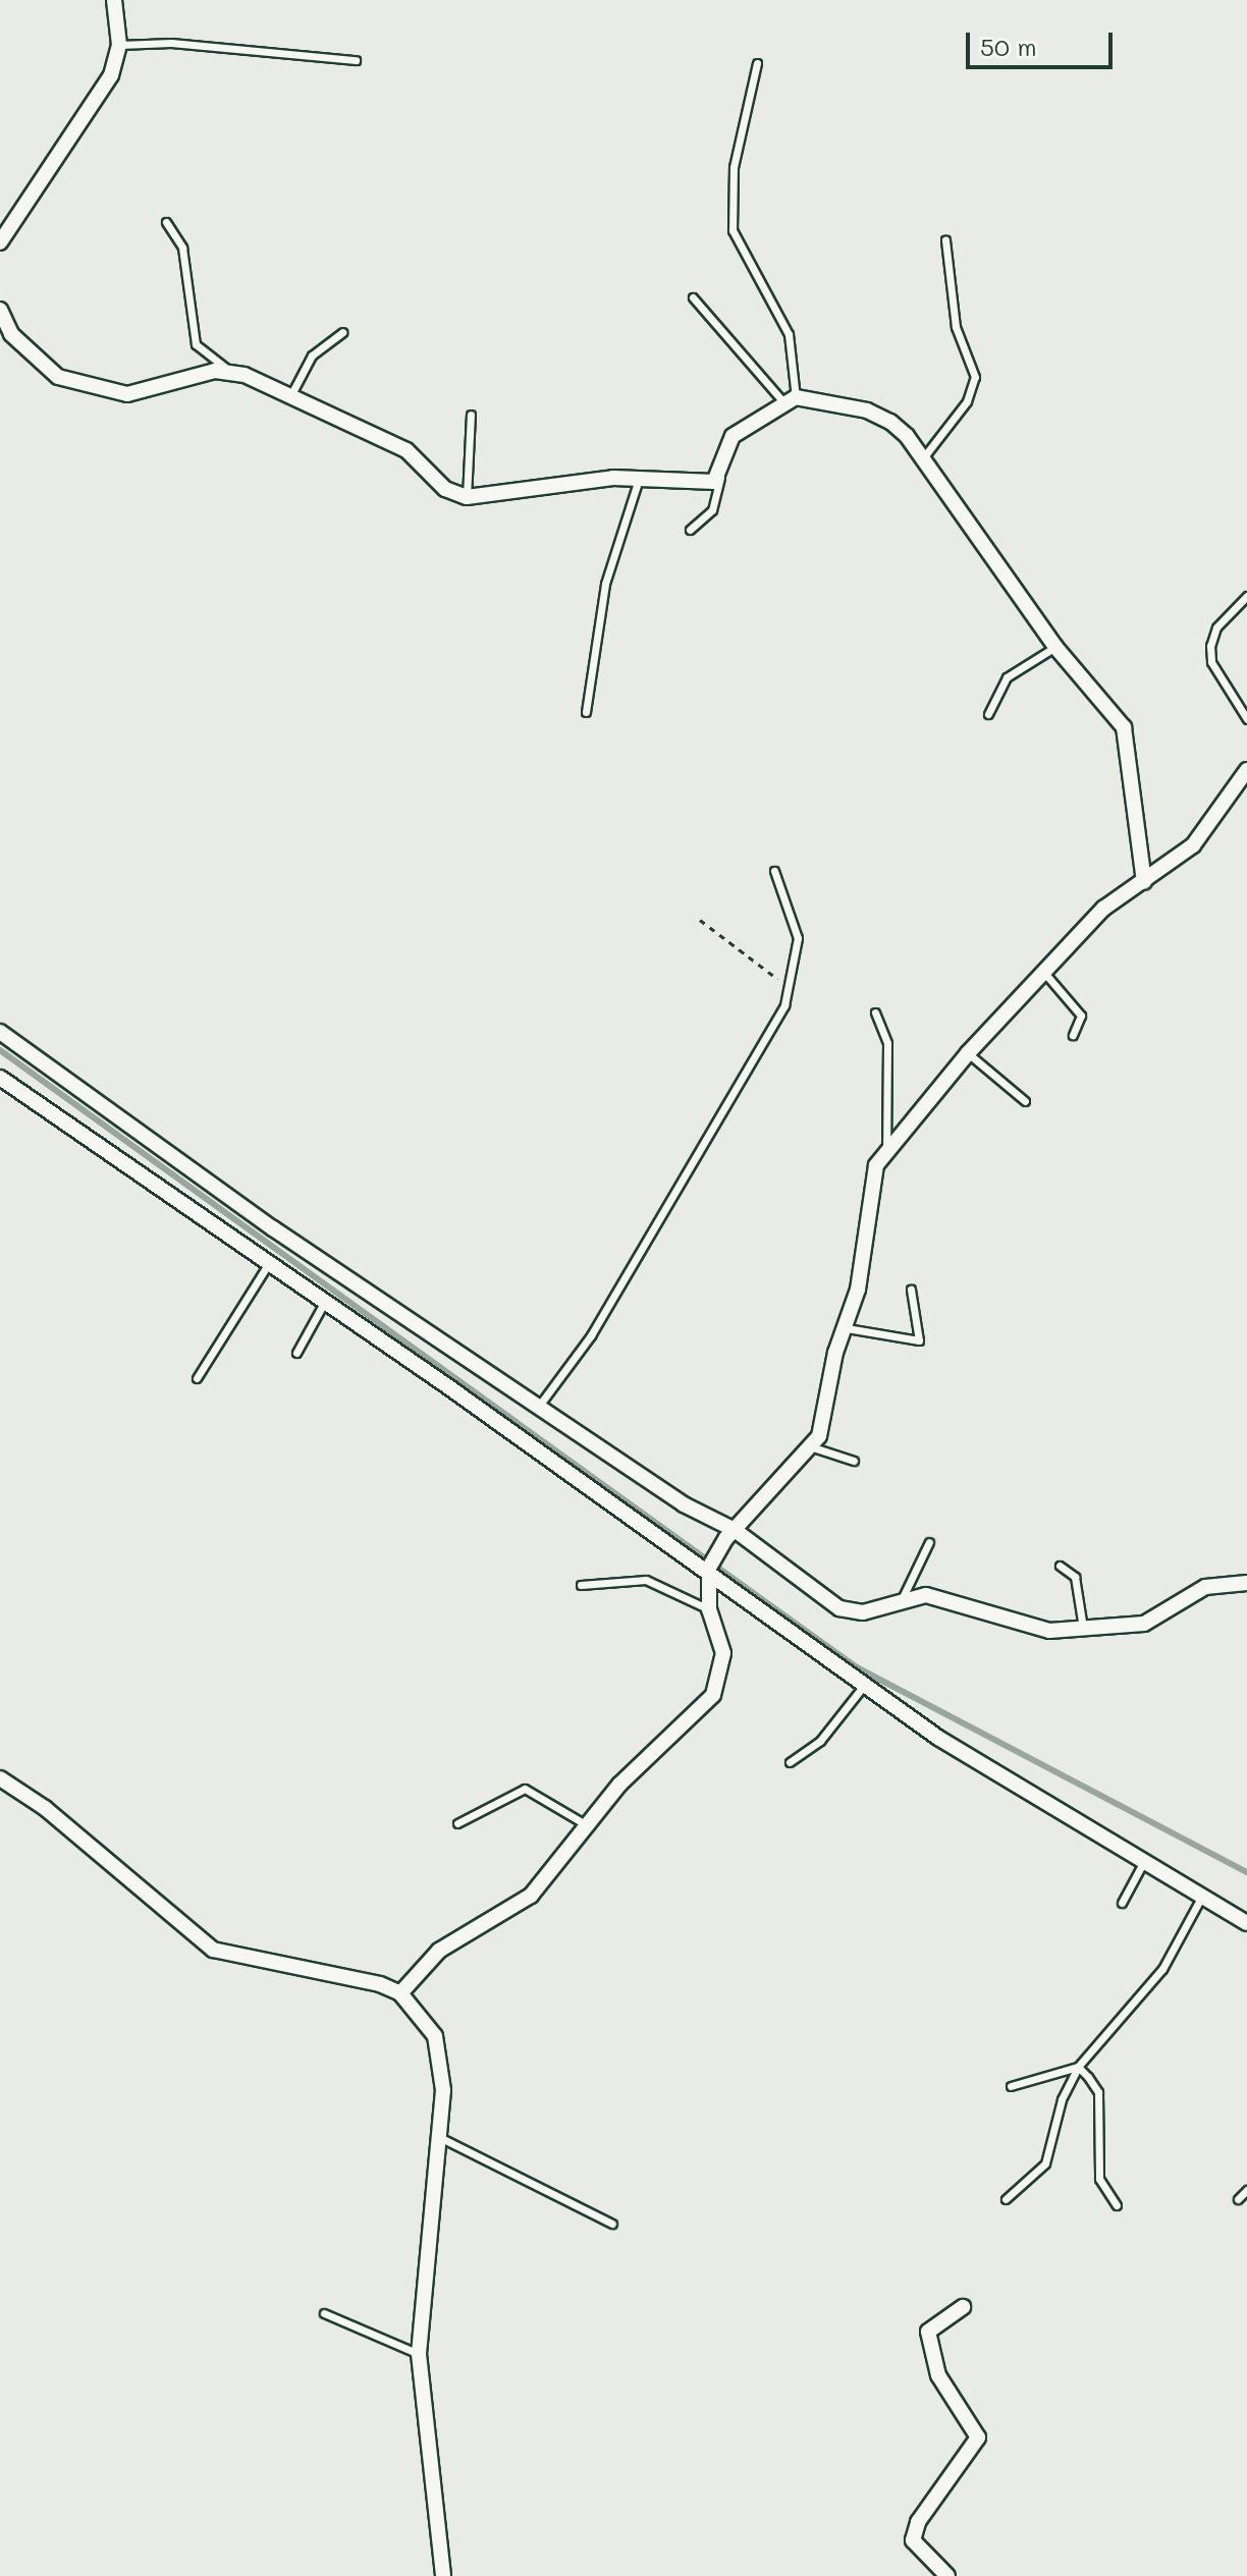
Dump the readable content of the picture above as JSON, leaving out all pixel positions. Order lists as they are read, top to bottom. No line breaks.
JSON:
{"scale_bar":"50 m"}
